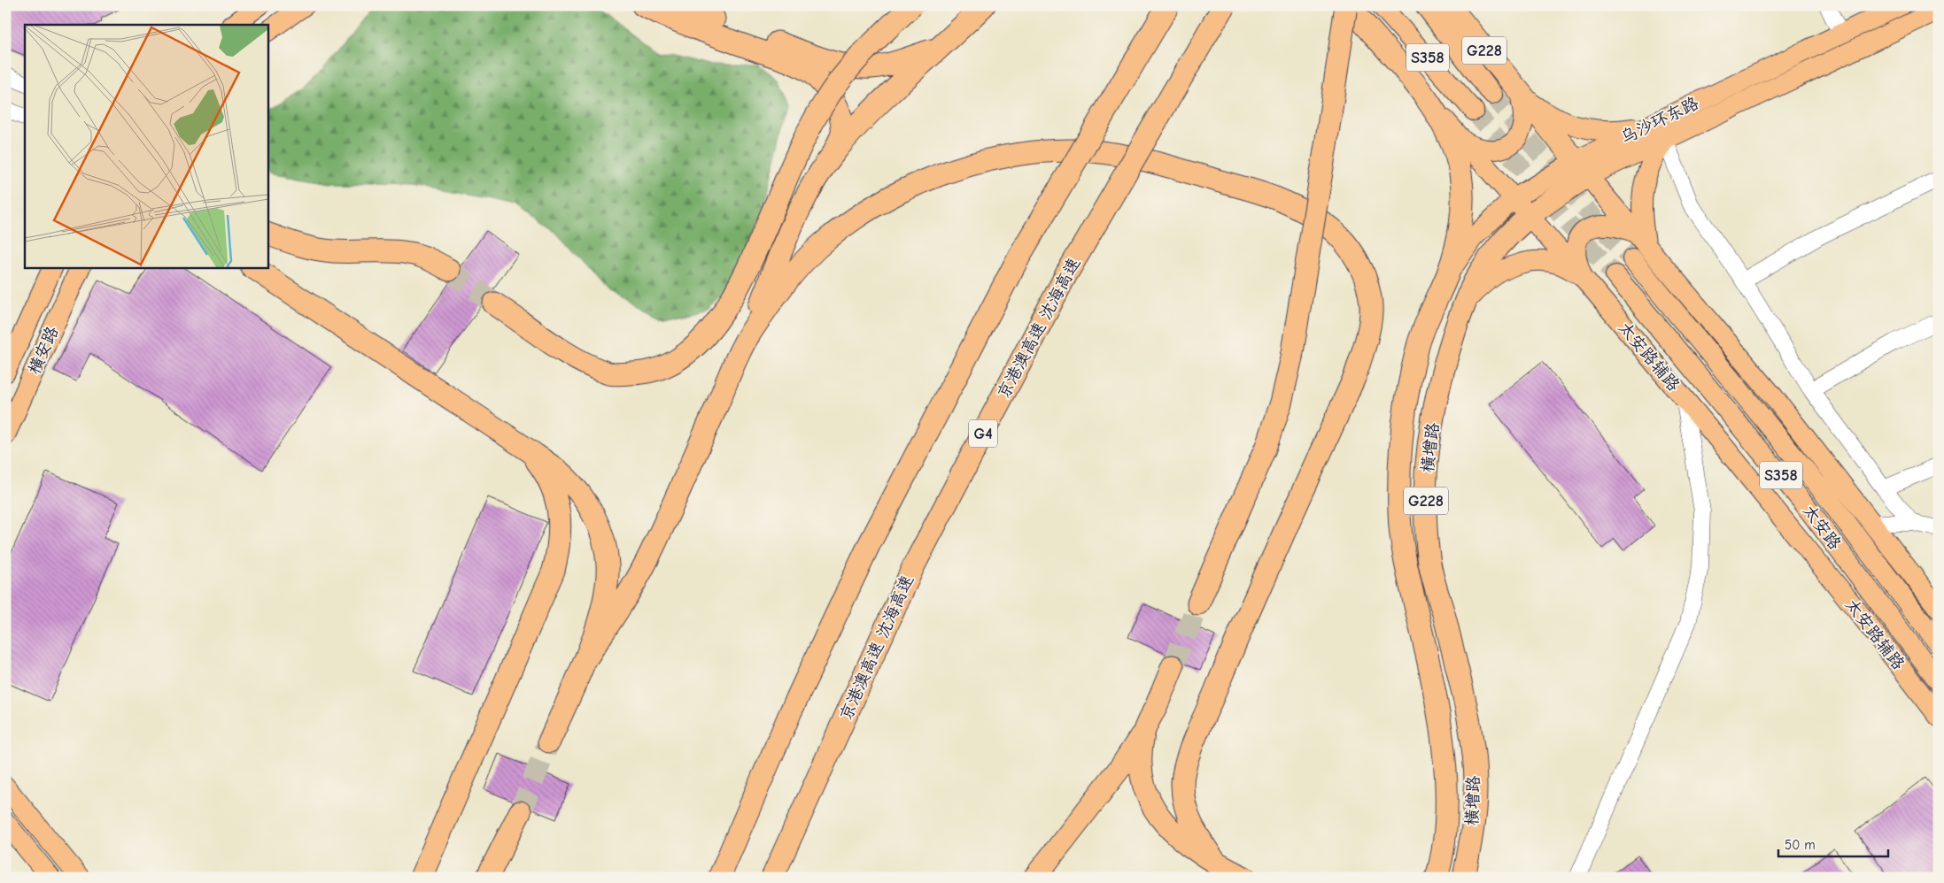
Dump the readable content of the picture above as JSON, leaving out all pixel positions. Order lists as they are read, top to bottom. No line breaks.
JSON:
{"streets":{"highway":["G228","京港澳高速 沈海高速","太安路辅路","G4","横增路"],"main road":["S358","乌沙环东路","横安路","太安路"]},"crossings":[["G228","乌沙环东路"],["G228","太安路辅路"],["G228","横增路"],["乌沙环东路","太安路辅路"],["乌沙环东路","横增路"],["太安路辅路","横增路"]],"scale_bar":"50 m"}
